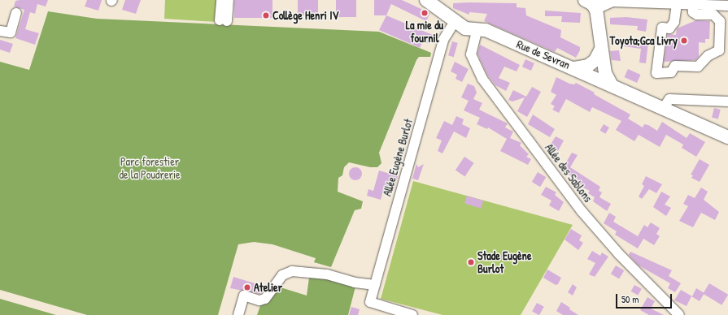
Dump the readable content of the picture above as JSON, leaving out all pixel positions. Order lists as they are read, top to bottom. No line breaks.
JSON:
{"streets":{"main road":["Rue de Sevran"],"street":["Allée Eugène Burlot","Allée des Sablons"]},"crossings":[["Rue de Sevran","Allée Eugène Burlot"],["Rue de Sevran","Allée des Sablons"]],"parks":["Parc forestier de la Poudrerie"],"places":["La mie du fournil","Collège Henri IV","Toyota;Gca Livry","Stade Eugène Burlot","Atelier"],"scale_bar":"50 m"}
